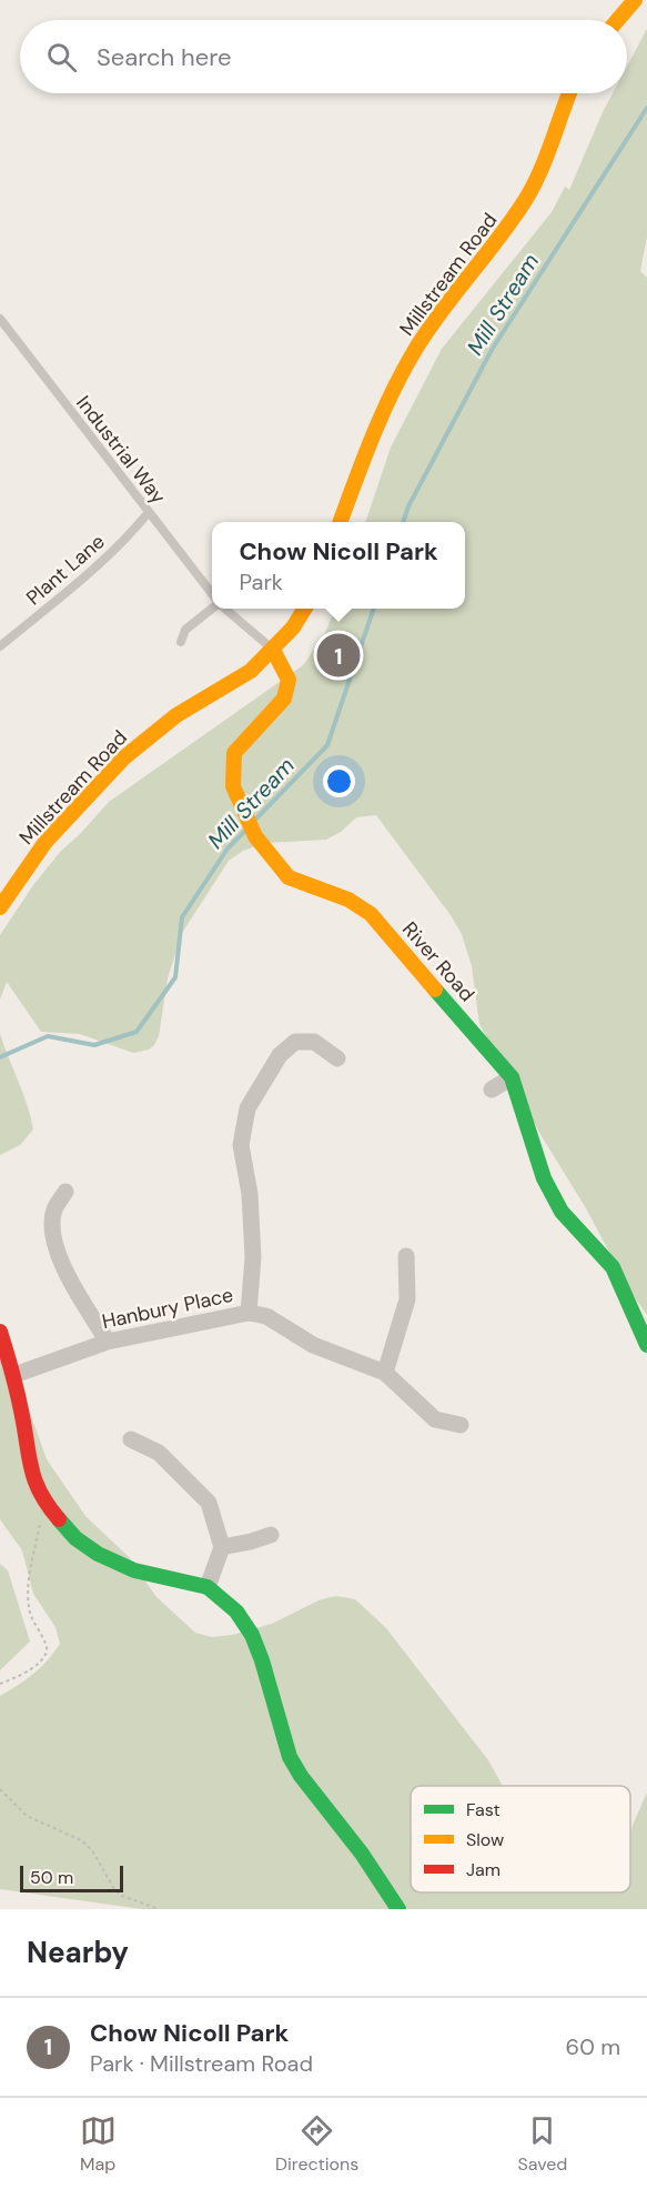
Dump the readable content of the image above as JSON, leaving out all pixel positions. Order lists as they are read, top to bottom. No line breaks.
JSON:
{"streets":{"street":["Millstream Road","River Road","Hanbury Place"],"lane":["Industrial Way","Plant Lane"]},"crossings":[["Millstream Road","Industrial Way"],["Millstream Road","River Road"],["Industrial Way","Plant Lane"],["Industrial Way","River Road"]],"water":["Mill Stream"],"legend":["Fast","Slow","Jam"],"scale_bar":"50 m","page":{"search":"Search here","popup":["Chow Nicoll Park","Park"],"pins":"1","scale":"50 m","heading":"Nearby","list":[{"mark":"1","name":"Chow Nicoll Park","note":"Park · Millstream Road","value":"60 m"}],"nav":["Map","Directions","Saved"]}}
